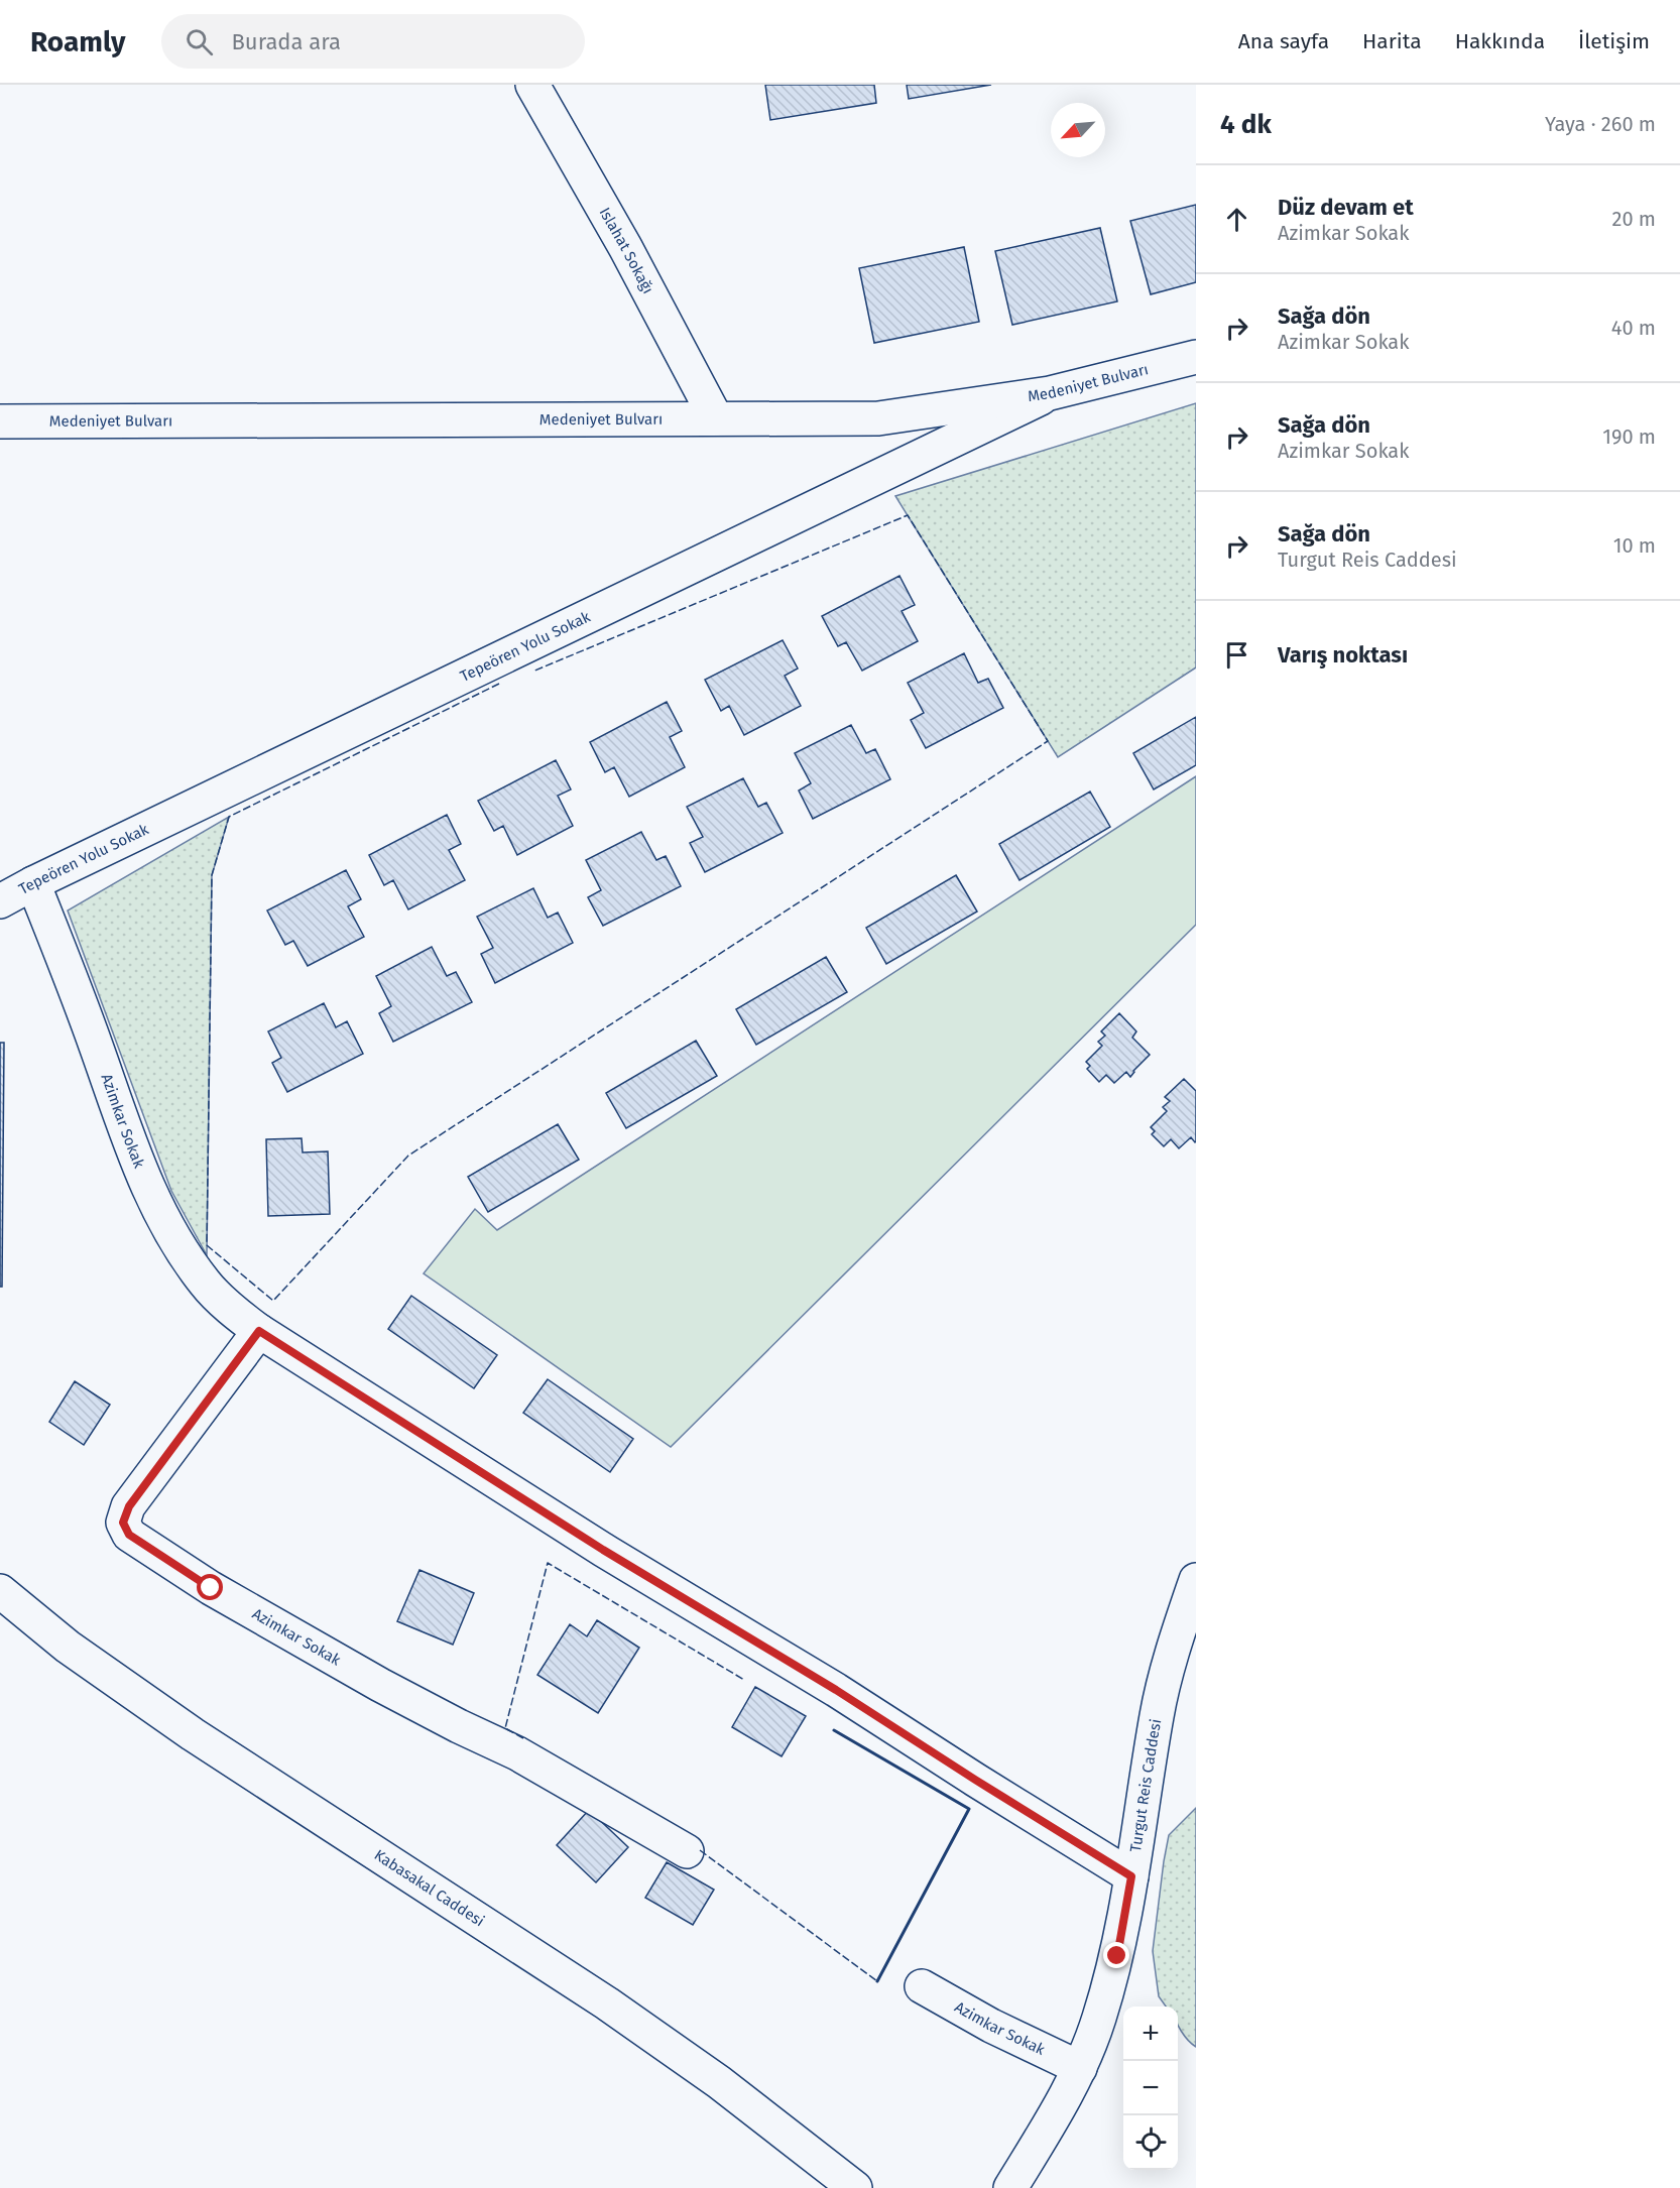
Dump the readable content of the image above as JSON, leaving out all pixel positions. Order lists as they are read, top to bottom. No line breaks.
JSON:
{"streets":{"street":["Islahat Sokağı","Medeniyet Bulvarı","Tepeören Yolu Sokak","Azimkar Sokak","Turgut Reis Caddesi","Kabasakal Caddesi"]},"crossings":[["Islahat Sokağı","Medeniyet Bulvarı"],["Medeniyet Bulvarı","Tepeören Yolu Sokak"],["Tepeören Yolu Sokak","Azimkar Sokak"],["Azimkar Sokak","Turgut Reis Caddesi"]],"north":"bottom left","page":{"header":"Roamly","search":"Burada ara","nav":["Ana sayfa","Harita","Hakkında","İletişim"],"heading":["4 dk","Yaya · 260 m"],"list":[["Düz devam et","Azimkar Sokak","20 m"],["Sağa dön","Azimkar Sokak","40 m"],["Sağa dön","Azimkar Sokak","190 m"],["Sağa dön","Turgut Reis Caddesi","10 m"],"Varış noktası"],"map_buttons":["+","−"]}}
